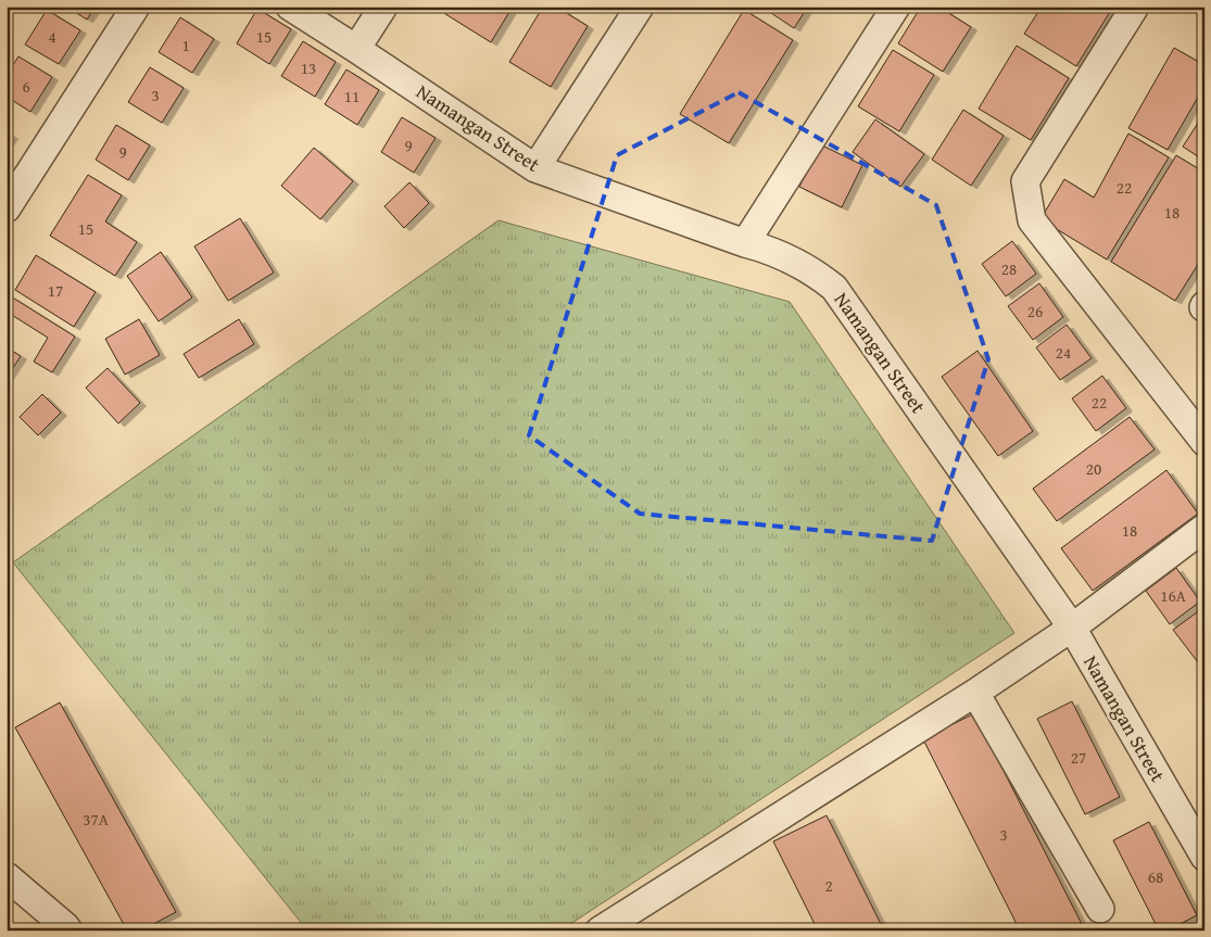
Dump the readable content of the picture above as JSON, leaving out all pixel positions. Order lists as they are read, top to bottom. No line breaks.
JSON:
{"streets":{"street":["Namangan Street"]},"house_numbers":["4","15","1","13","6","3","11","9","9","22","18","15","28","17","26","24","22","20","18","16A","27","37A","3","68","2"]}
